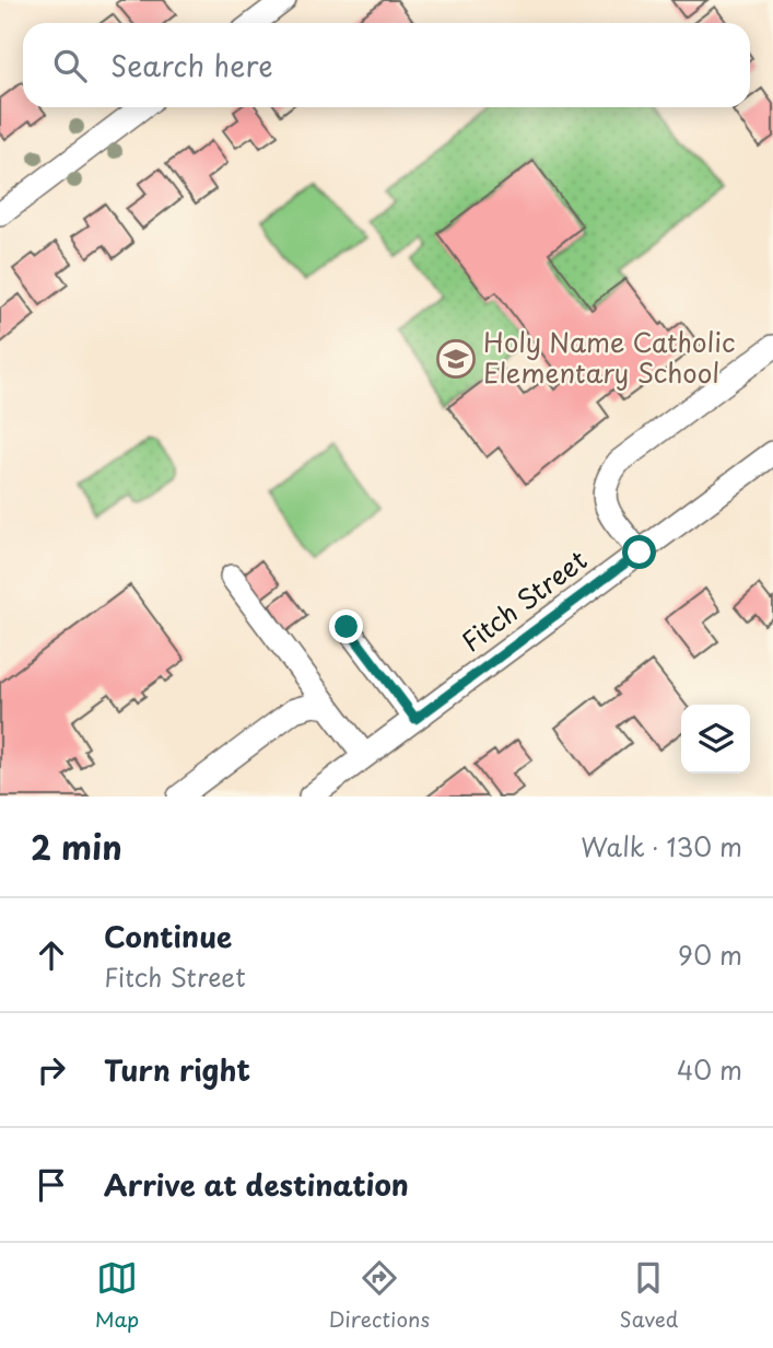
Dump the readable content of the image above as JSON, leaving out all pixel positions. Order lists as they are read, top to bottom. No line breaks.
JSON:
{"streets":{"street":["Fitch Street"]},"places":{"school or university":["Holy Name Catholic Elementary School"]},"page":{"search":"Search here","heading":["2 min","Walk · 130 m"],"list":[["Continue","Fitch Street","90 m"],["Turn right","40 m"],"Arrive at destination"],"nav":["Map","Directions","Saved"]}}
